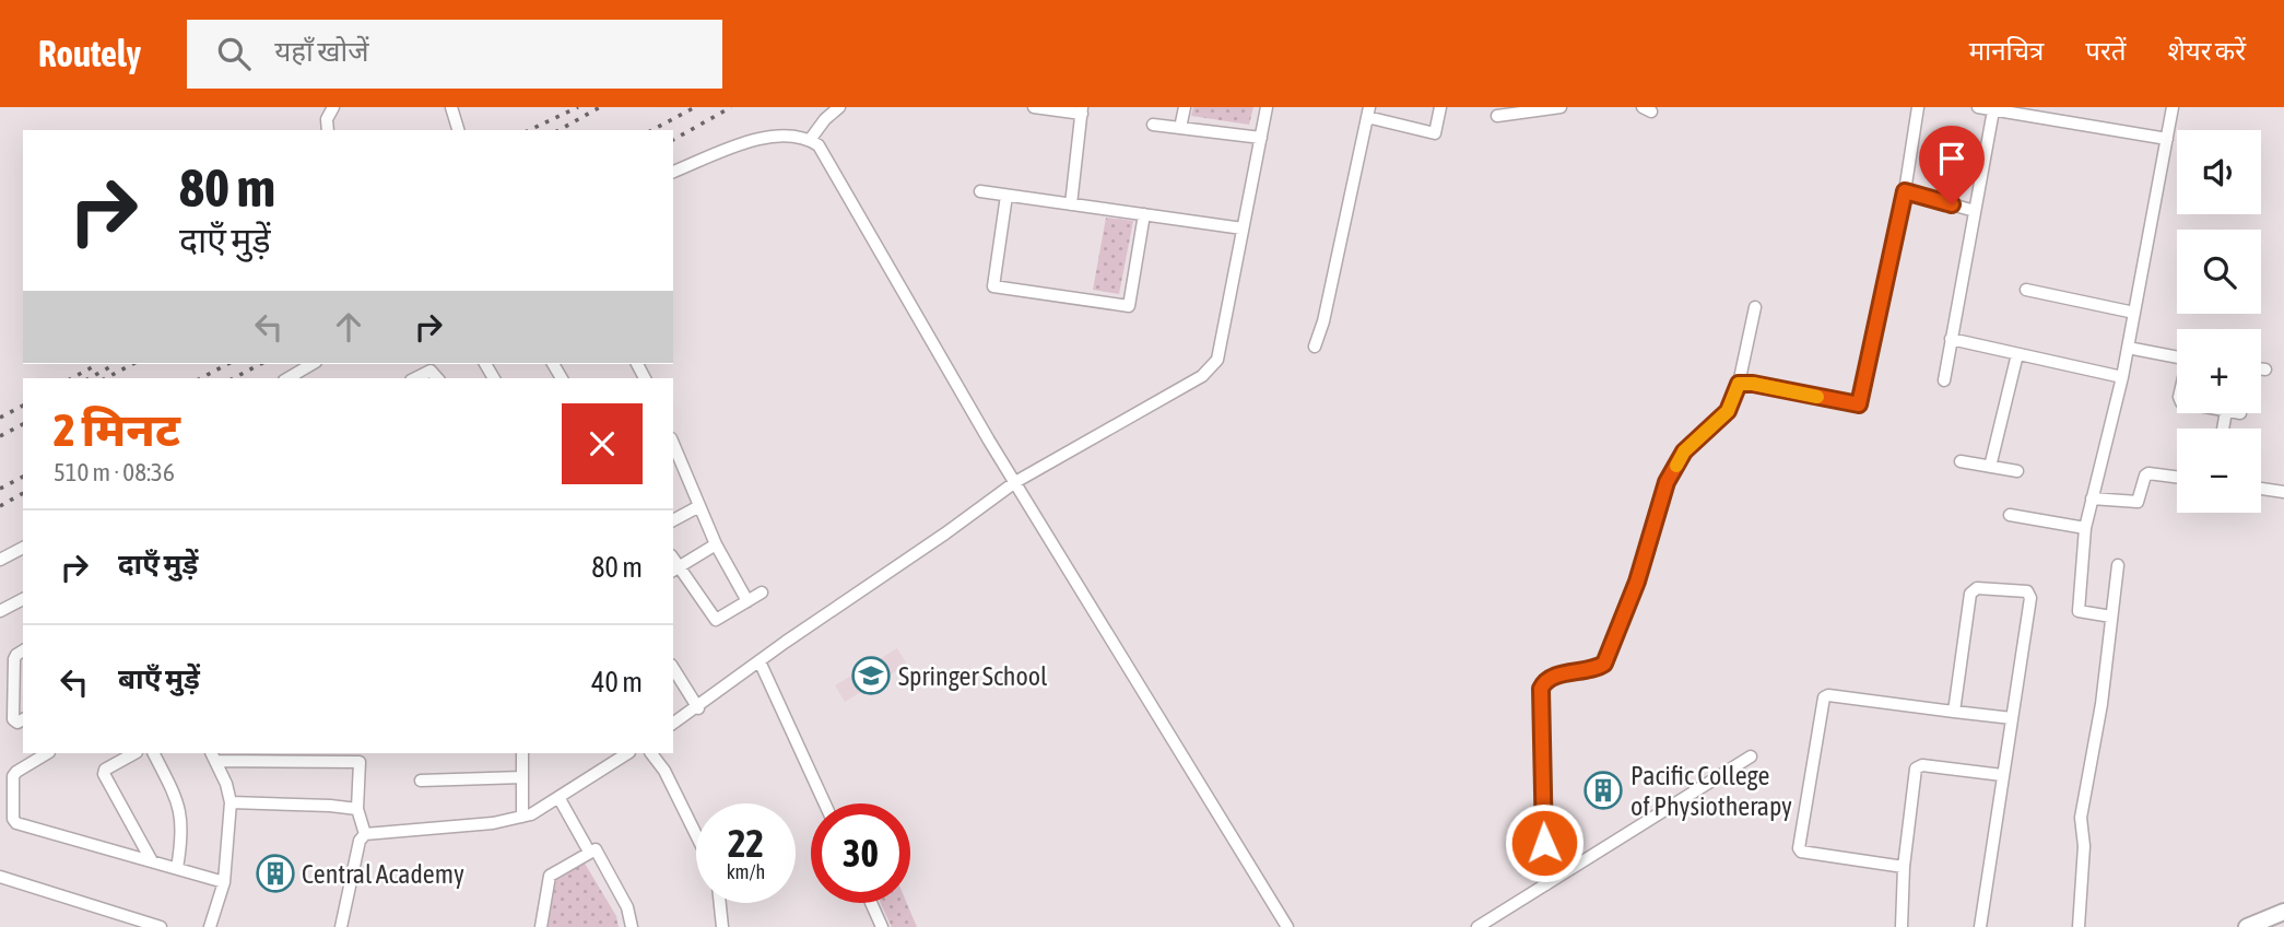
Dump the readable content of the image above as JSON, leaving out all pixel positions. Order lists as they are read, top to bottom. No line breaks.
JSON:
{"places":{"school or university":["Springer School"],"building":["Pacific College of Physiotherapy","Central Academy"]},"page":{"header":"Routely","search":"यहाँ खोजें","nav":["मानचित्र","परतें","शेयर करें"],"map_buttons":["+","−"],"turn":["80 m","दाएँ मुड़ें"],"heading":["2 मिनट","510 m · 08:36"],"list":[{"name":"दाएँ मुड़ें","value":"80 m"},{"name":"बाएँ मुड़ें","value":"40 m"}],"speed":"22 km/h","limit":"30"}}
